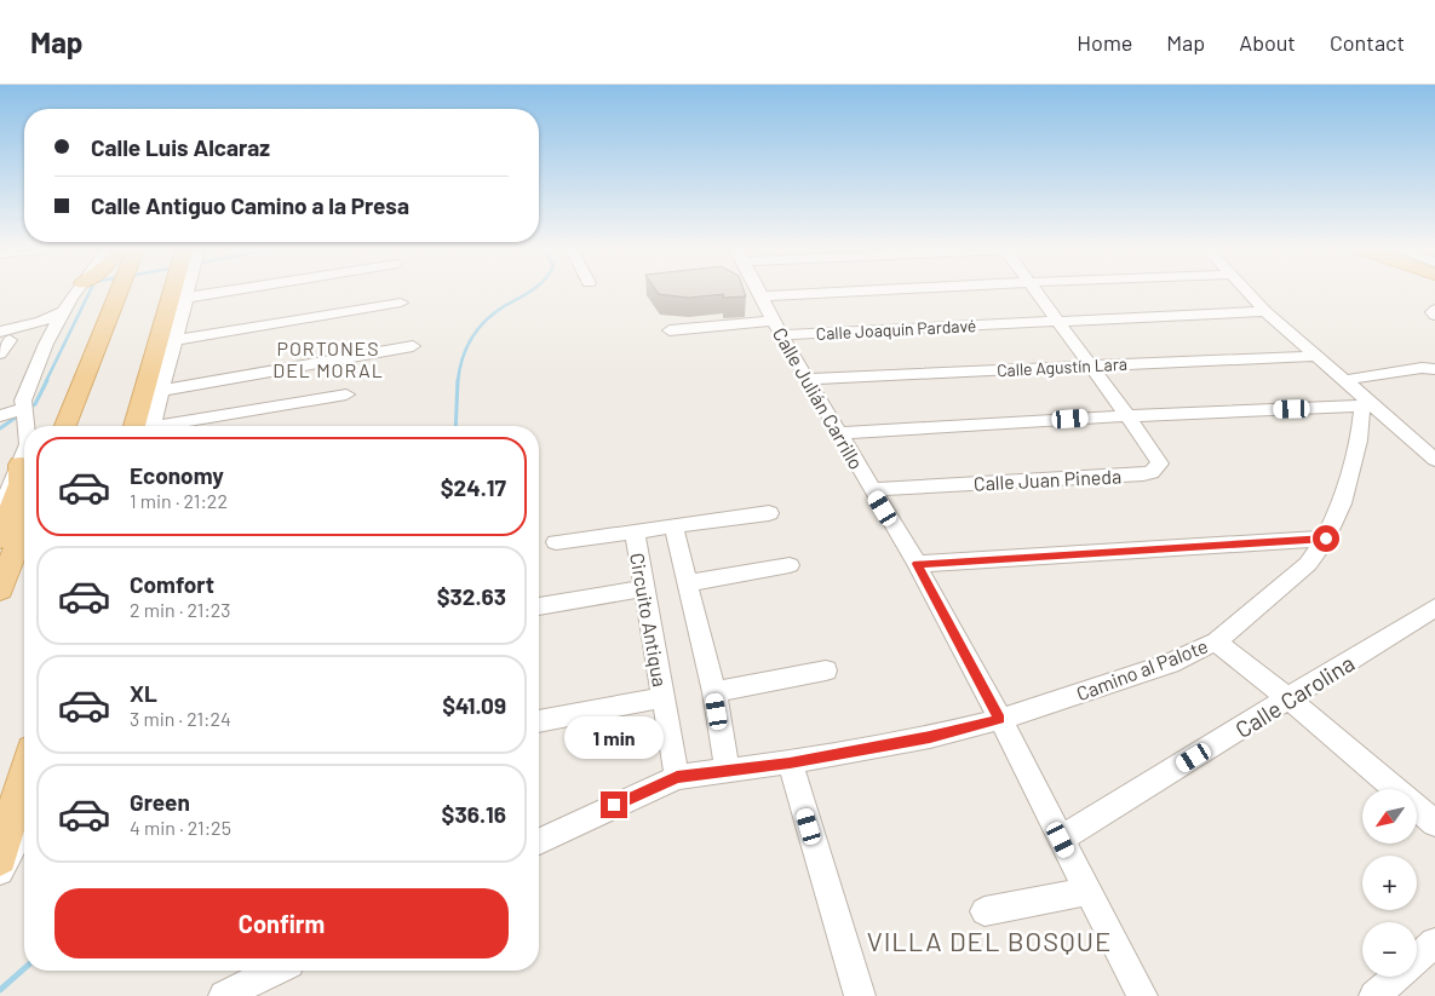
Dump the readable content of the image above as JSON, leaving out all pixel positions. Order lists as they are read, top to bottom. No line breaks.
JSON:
{"streets":{"street":["Calle Joaquín Pardavé","Calle Agustín Lara","Calle Julián Carrillo","Calle Juan Pineda","Circuito Antiqua","Camino al Palote","Calle Carolina"]},"crossings":[["Calle Joaquín Pardavé","Calle Julián Carrillo"],["Calle Agustín Lara","Calle Julián Carrillo"],["Calle Julián Carrillo","Calle Juan Pineda"],["Calle Julián Carrillo","Camino al Palote"],["Calle Julián Carrillo","Calle Carolina"],["Circuito Antiqua","Camino al Palote"]],"districts":["PORTONES DEL MORAL","VILLA DEL BOSQUE"],"north":"bottom left","page":{"header":"Map","nav":["Home","Map","About","Contact"],"banner":["Calle Luis Alcaraz","Calle Antiguo Camino a la Presa"],"list":[{"name":"Economy","note":"1 min · 21:22","value":"$24.17"},{"name":"Comfort","note":"2 min · 21:23","value":"$32.63"},{"name":"XL","note":"3 min · 21:24","value":"$41.09"},{"name":"Green","note":"4 min · 21:25","value":"$36.16"}],"bubble":"1 min","map_buttons":["+","−"],"buttons":"Confirm"}}
